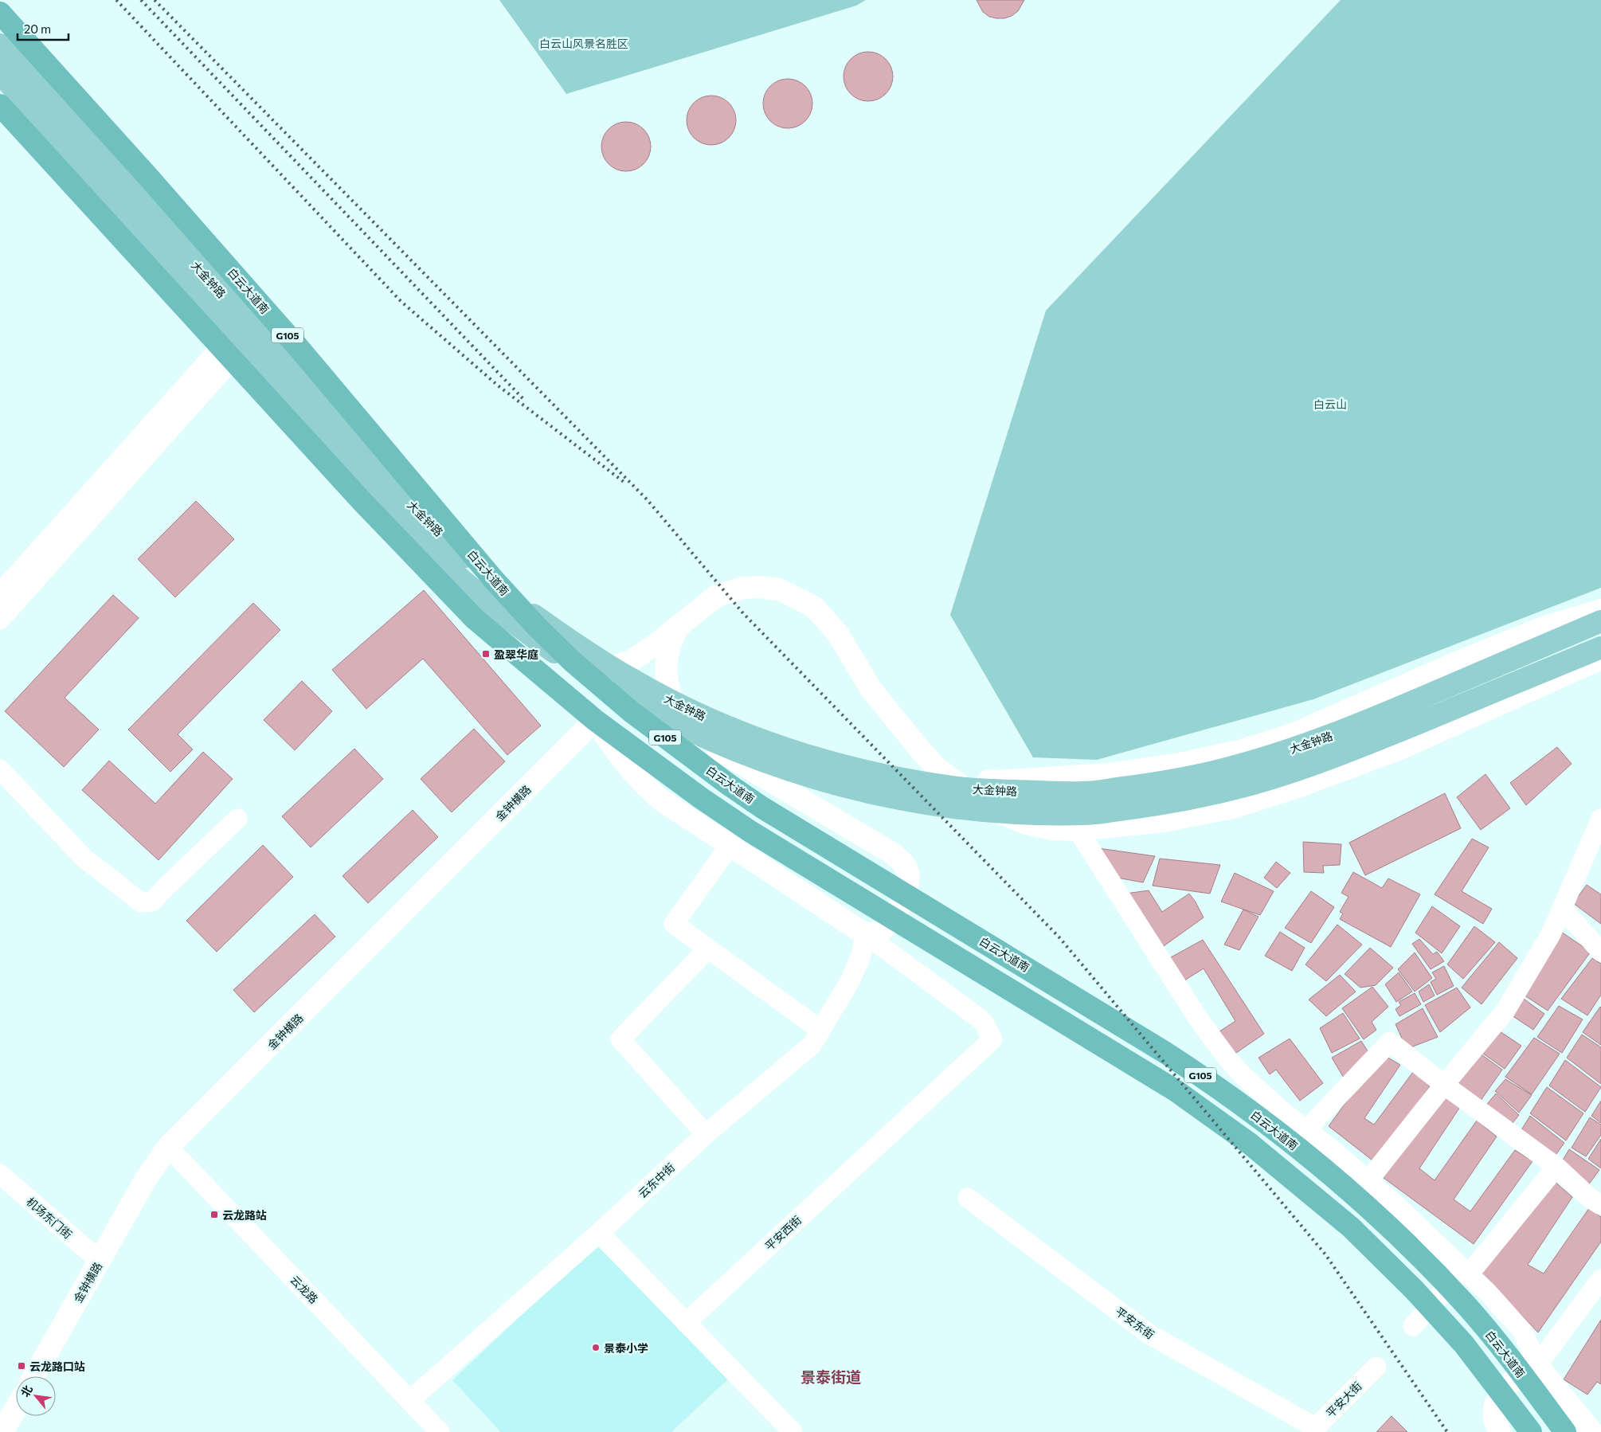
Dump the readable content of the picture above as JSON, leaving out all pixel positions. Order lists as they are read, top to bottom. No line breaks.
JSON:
{"streets":{"highway":["白云大道南","G105"],"main road":["大金钟路"],"street":["金钟横路","云东中街","机场东门街","平安西街","云龙路","平安东街","平安大街"]},"crossings":[["G105","金钟横路"],["金钟横路","机场东门街"],["金钟横路","云龙路"],["云东中街","平安西街"],["云东中街","云龙路"],["平安东街","平安大街"]],"districts":["景泰街道"],"parks":["白云山风景名胜区","白云山"],"places":{"transit":["盈翠华庭","云龙路站","云龙路口站"],"other":["景泰小学"]},"scale_bar":"20 m","north":"top left"}
